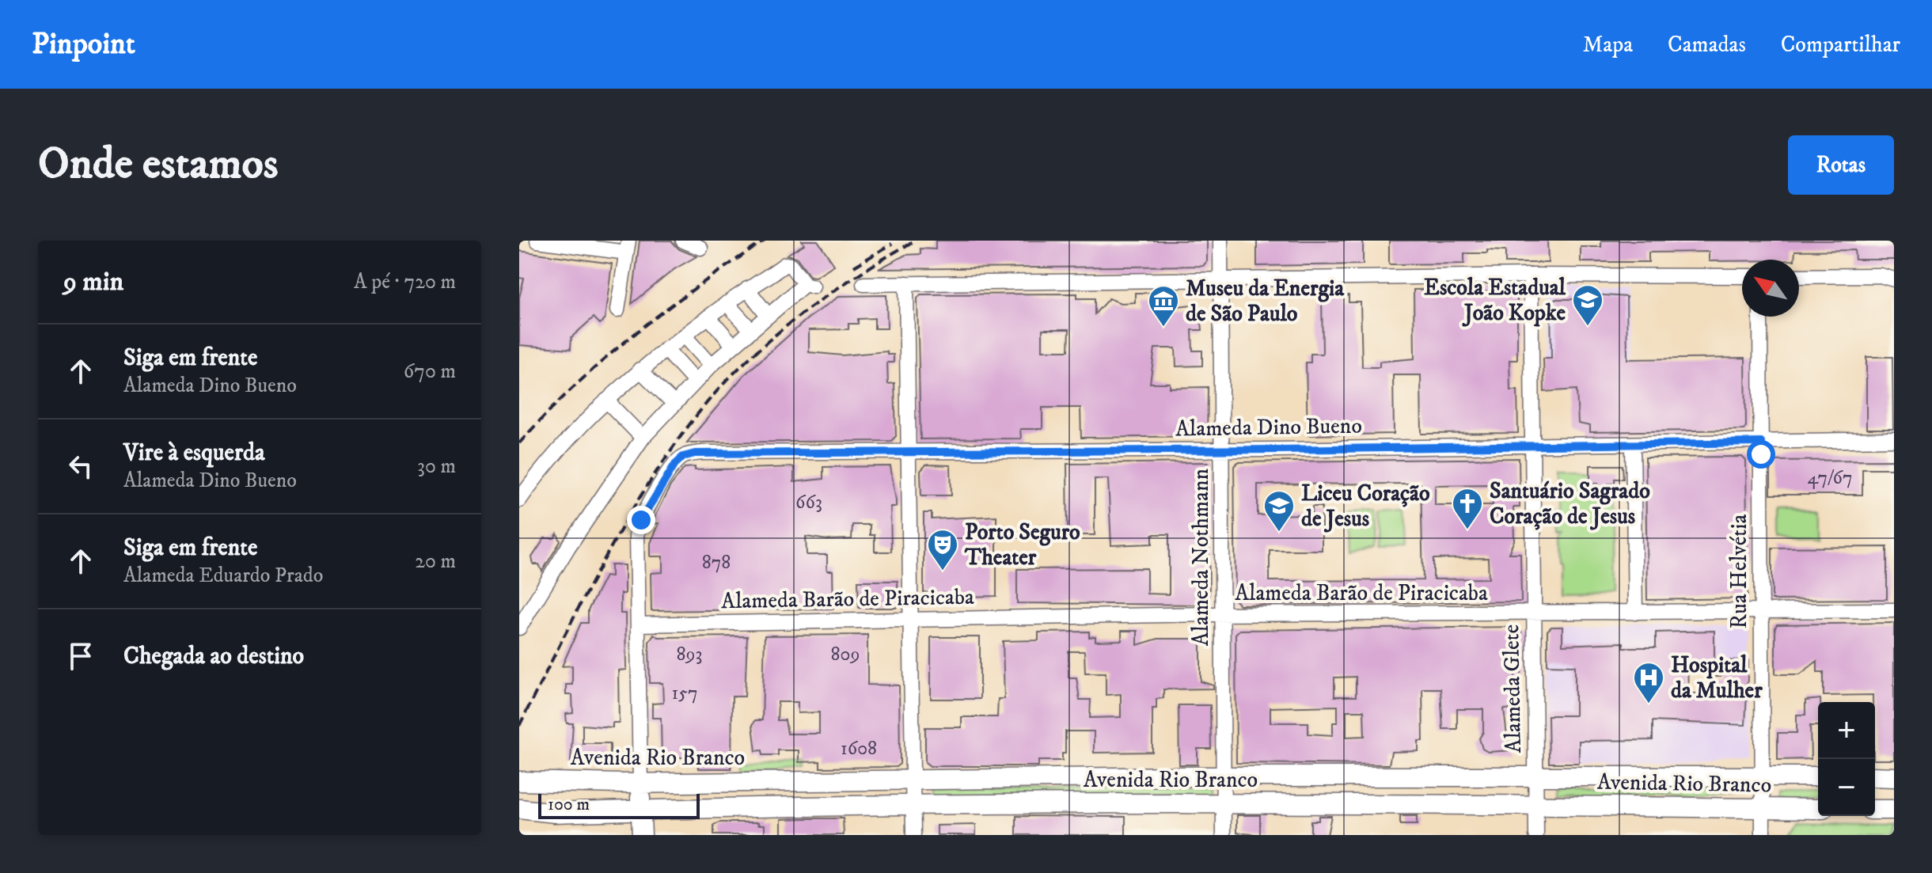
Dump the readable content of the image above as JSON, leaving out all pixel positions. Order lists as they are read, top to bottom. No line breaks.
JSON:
{"streets":{"main road":["Avenida Rio Branco"],"street":["Alameda Dino Bueno","Alameda Nothmann","Rua Helvétia","Alameda Barão de Piracicaba","Alameda Glete"]},"crossings":[["Alameda Dino Bueno","Alameda Nothmann"],["Alameda Dino Bueno","Rua Helvétia"],["Alameda Dino Bueno","Alameda Barão de Piracicaba"],["Alameda Dino Bueno","Alameda Glete"],["Alameda Dino Bueno","Avenida Rio Branco"],["Alameda Nothmann","Alameda Barão de Piracicaba"],["Alameda Nothmann","Avenida Rio Branco"],["Rua Helvétia","Alameda Barão de Piracicaba"],["Rua Helvétia","Avenida Rio Branco"],["Alameda Barão de Piracicaba","Alameda Glete"],["Alameda Glete","Avenida Rio Branco"]],"places":{"school or university":["Escola Estadual João Kopke","Liceu Coração de Jesus"],"museum":["Museu da Energia de São Paulo"],"church":["Santuário Sagrado Coração de Jesus"],"theatre":["Porto Seguro Theater"],"hospital":["Hospital da Mulher"]},"house_numbers":["47/67","663","878","893","809","157","1608"],"scale_bar":"100 m","north":"top left","page":{"header":"Pinpoint","nav":["Mapa","Camadas","Compartilhar"],"buttons":"Rotas","title":"Onde estamos","heading":["9 min","A pé · 720 m"],"list":[["Siga em frente","Alameda Dino Bueno","670 m"],["Vire à esquerda","Alameda Dino Bueno","30 m"],["Siga em frente","Alameda Eduardo Prado","20 m"],"Chegada ao destino"],"map_buttons":["+","−"],"scale":"100 m"}}
